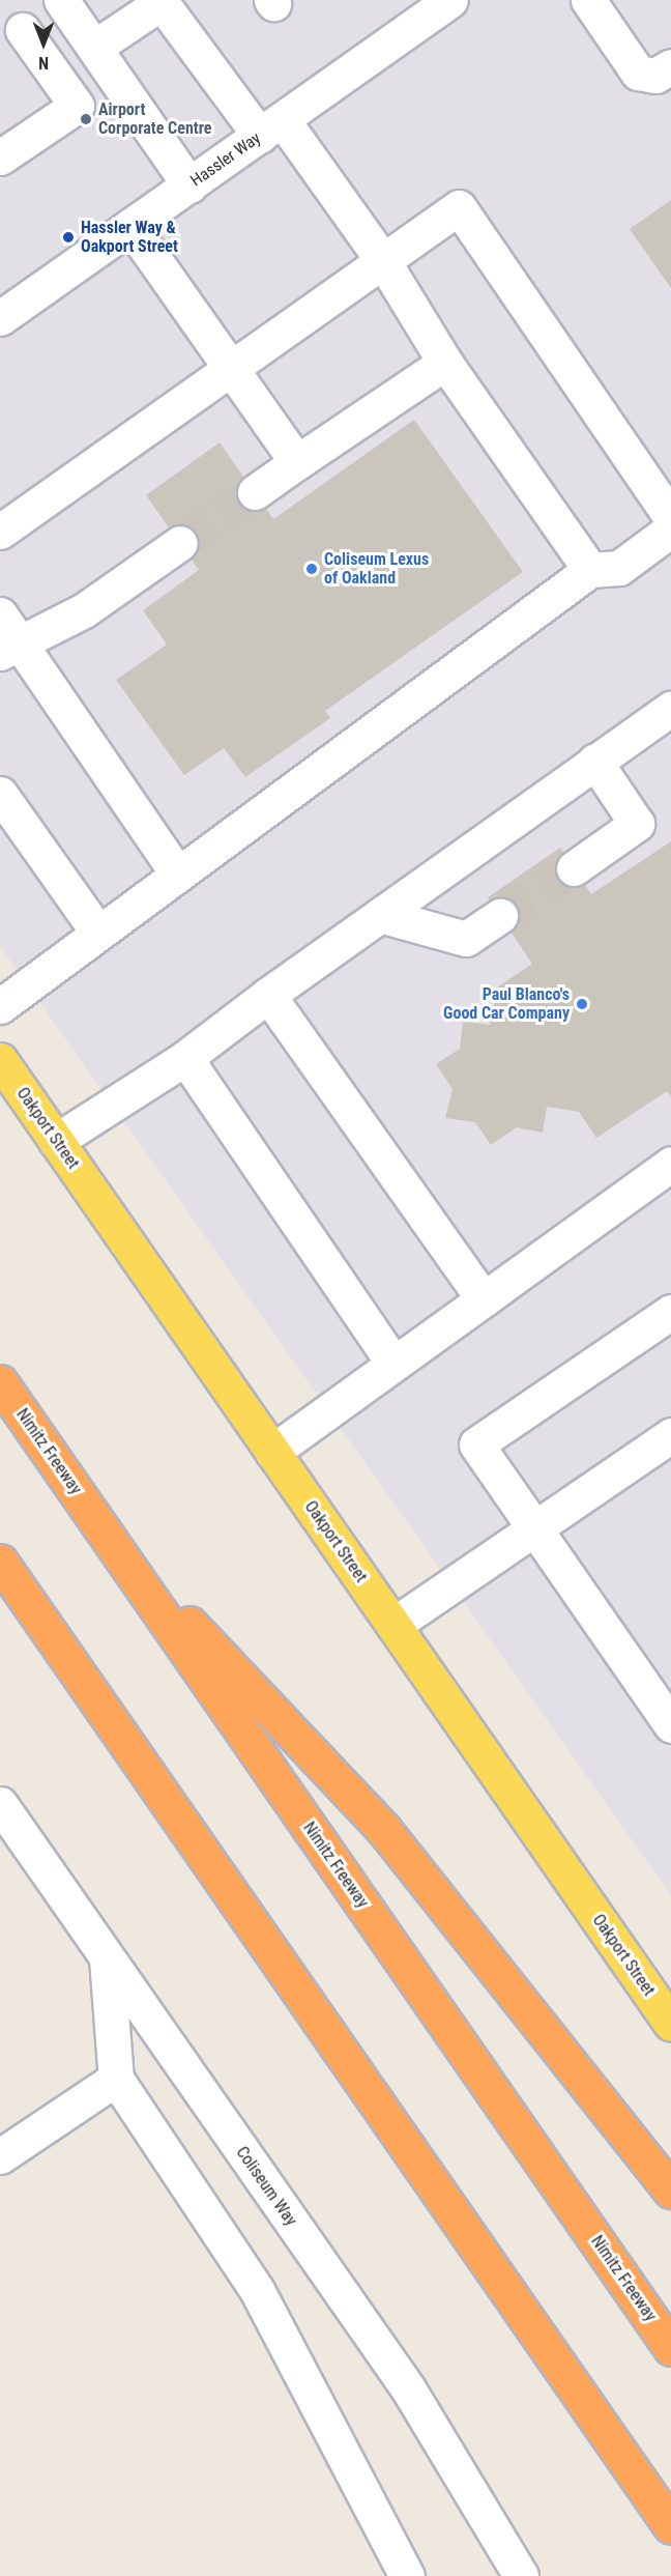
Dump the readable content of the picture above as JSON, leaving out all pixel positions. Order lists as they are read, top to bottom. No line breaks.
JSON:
{"streets":{"highway":["Nimitz Freeway"],"main road":["Oakport Street"],"street":["Hassler Way","Coliseum Way"]},"places":["Airport Corporate Centre","Hassler Way & Oakport Street","Coliseum Lexus of Oakland","Paul Blanco's Good Car Company"],"north":"bottom"}
